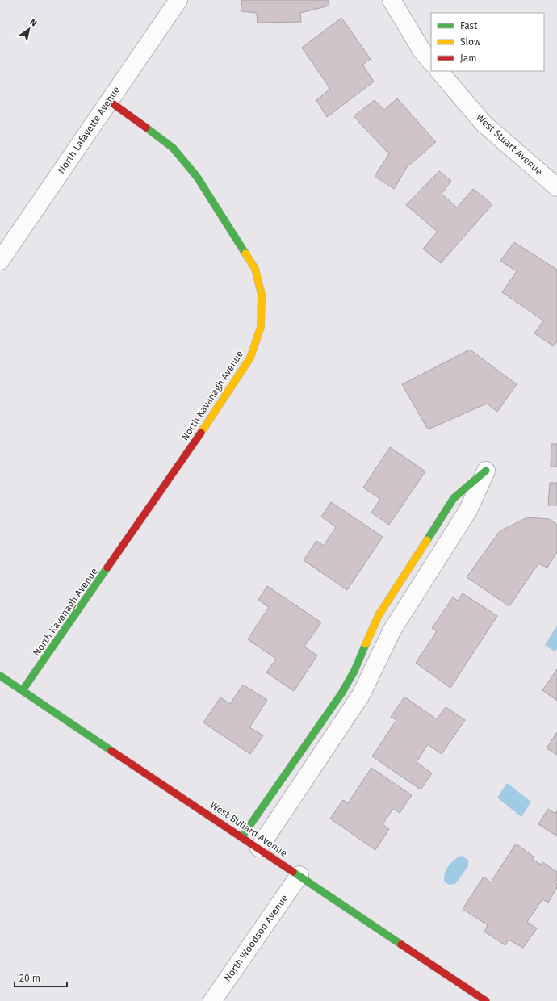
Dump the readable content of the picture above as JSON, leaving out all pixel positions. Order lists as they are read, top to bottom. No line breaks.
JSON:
{"streets":{"street":["North Lafayette Avenue","West Stuart Avenue","North Kavanagh Avenue","West Bullard Avenue","North Woodson Avenue"]},"crossings":[["North Lafayette Avenue","North Kavanagh Avenue"],["North Kavanagh Avenue","West Bullard Avenue"],["West Bullard Avenue","North Woodson Avenue"]],"legend":["Fast","Slow","Jam"],"scale_bar":"20 m","north":"top right"}
